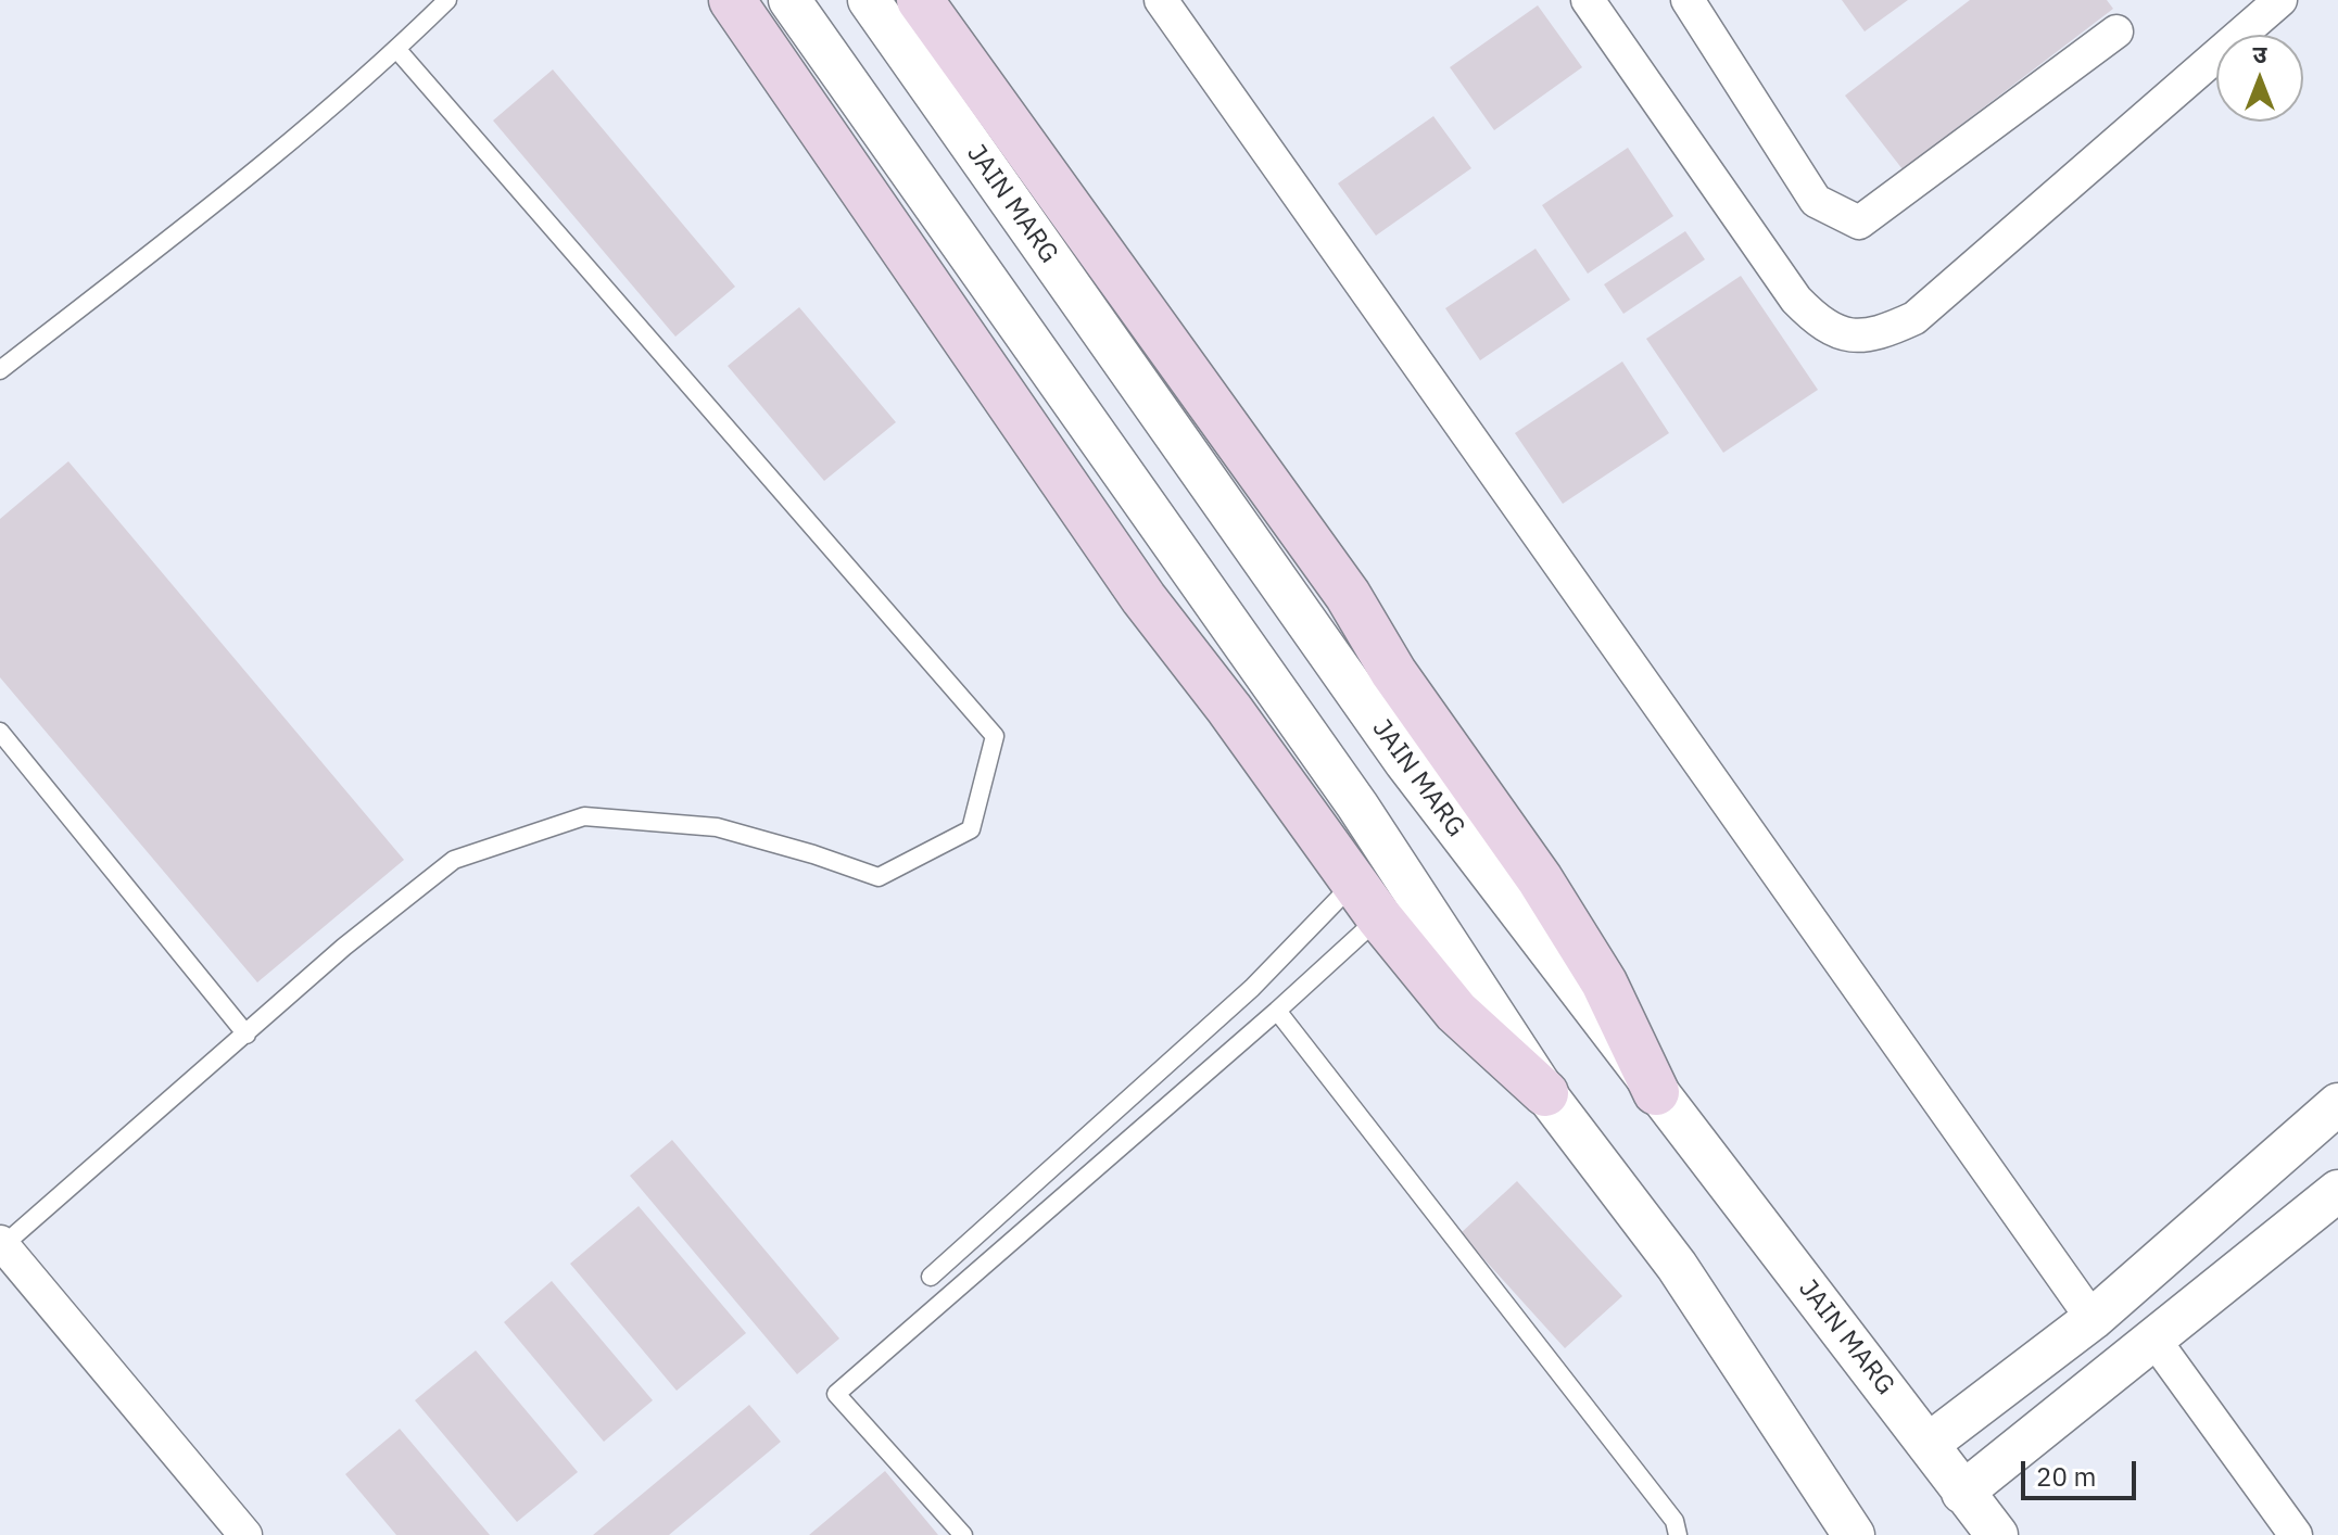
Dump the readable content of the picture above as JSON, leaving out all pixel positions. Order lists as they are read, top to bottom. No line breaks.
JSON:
{"streets":{"street":["JAIN MARG"]},"scale_bar":"20 m","north":"top"}
